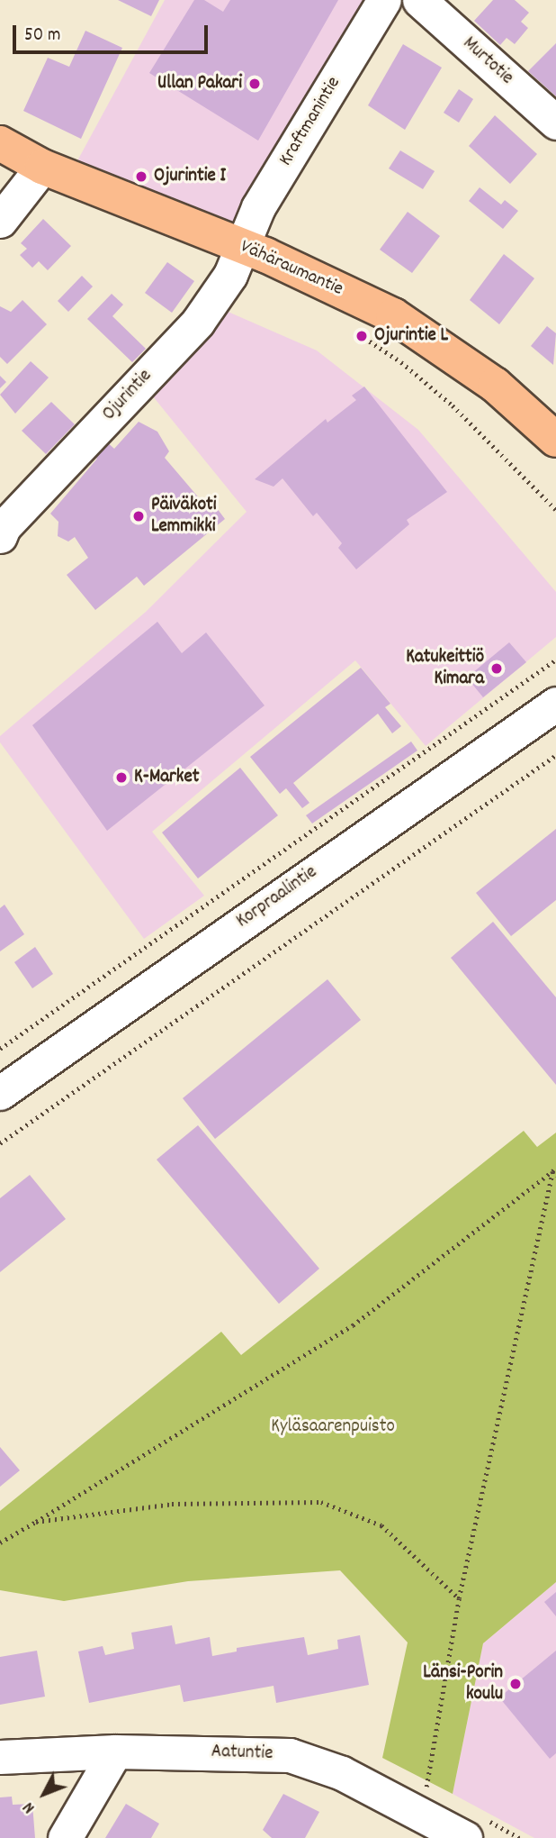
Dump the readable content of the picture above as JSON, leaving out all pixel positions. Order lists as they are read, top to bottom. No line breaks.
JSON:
{"streets":{"main road":["Vähäraumantie"],"street":["Murtotie","Kraftmanintie","Ojurintie","Korpraalintie","Aatuntie"]},"crossings":[["Kraftmanintie","Vähäraumantie"],["Kraftmanintie","Ojurintie"],["Vähäraumantie","Ojurintie"]],"parks":["Kyläsaarenpuisto"],"places":["Ullan Pakari","Ojurintie I","Ojurintie L","Päiväkoti Lemmikki","Katukeittiö Kimara","K-Market","Länsi-Porin koulu"],"scale_bar":"50 m","north":"bottom left"}
